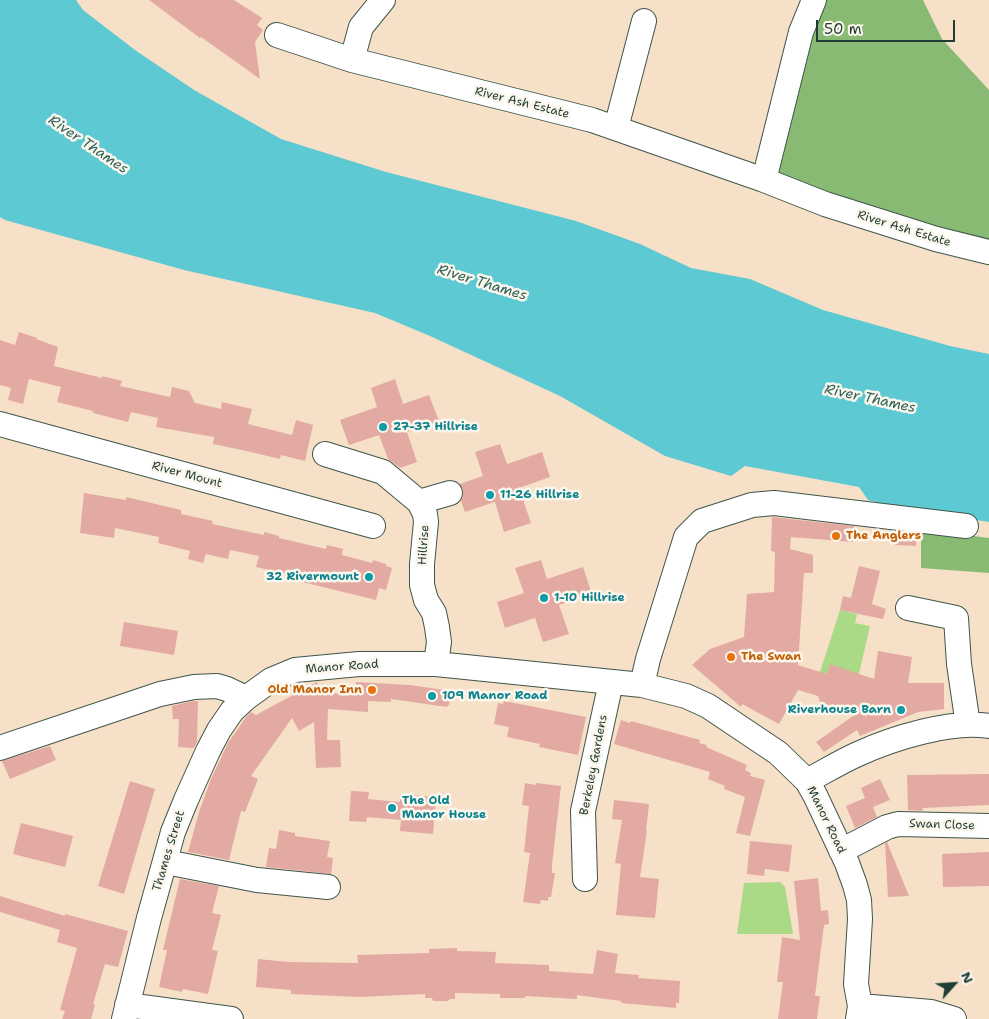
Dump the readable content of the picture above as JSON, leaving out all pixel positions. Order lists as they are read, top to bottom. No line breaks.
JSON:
{"streets":{"street":["River Ash Estate","River Mount","Hillrise","Manor Road","Berkeley Gardens","Swan Close","Thames Street"]},"crossings":[["Hillrise","Manor Road"],["Manor Road","Berkeley Gardens"],["Manor Road","Swan Close"],["Manor Road","Thames Street"]],"water":["River Thames"],"places":["27-37 Hillrise","11-26 Hillrise","The Anglers","32 Rivermount","1-10 Hillrise","The Swan","Old Manor Inn","109 Manor Road","Riverhouse Barn","The Old Manor House"],"scale_bar":"50 m","north":"top right"}
